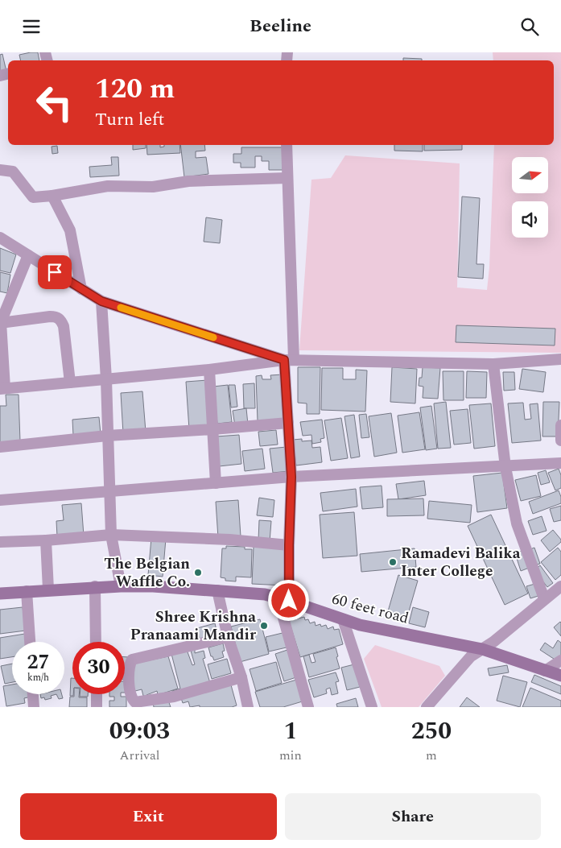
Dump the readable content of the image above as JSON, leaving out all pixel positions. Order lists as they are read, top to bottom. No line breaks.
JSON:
{"streets":{"street":["60 feet road"]},"places":["Ramadevi Balika Inter College","The Belgian Waffle Co.","Shree Krishna Pranaami Mandir"],"north":"right","page":{"header":"Beeline","turn":["120 m","Turn left"],"speed":"27 km/h","limit":"30","eta":["09:03","Arrival","1","min","250","m"],"buttons":["Exit","Share"]}}
